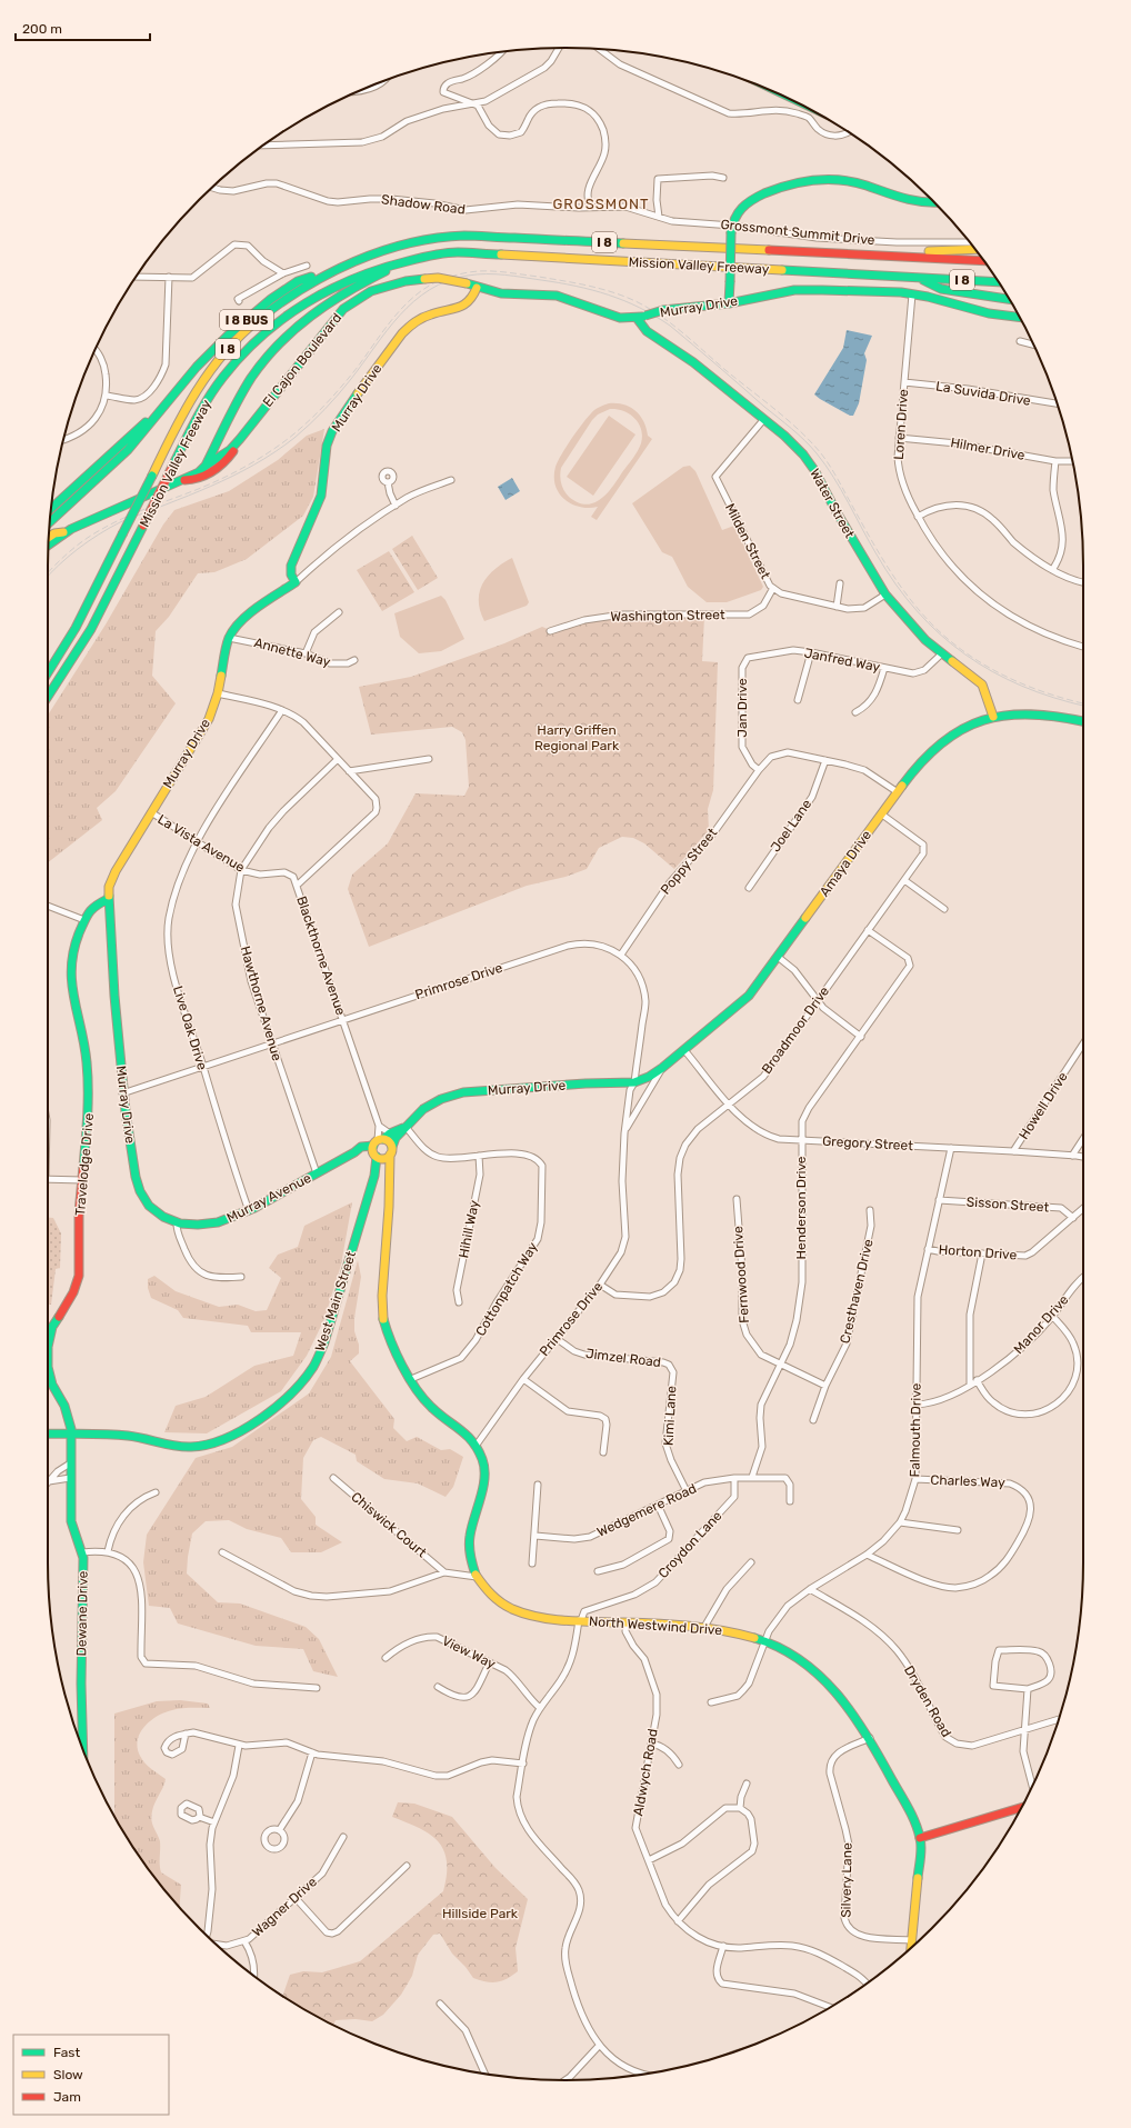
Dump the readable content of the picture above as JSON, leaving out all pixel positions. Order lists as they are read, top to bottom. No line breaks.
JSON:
{"streets":{"main road":["I 8","Mission Valley Freeway","Murray Drive","I 8 BUS","El Cajon Boulevard","Water Street","Amaya Drive","Travelodge Drive","Murray Avenue","West Main Street","Dewane Drive","North Westwind Drive"],"street":["Shadow Road","Grossmont Summit Drive","La Suvida Drive","Loren Drive","Hilmer Drive","Milden Street","Washington Street","Annette Way","Janfred Way","Jan Drive","Joel Lane","La Vista Avenue","Poppy Street","Blackthorne Avenue","Primrose Drive","Hawthorne Avenue","Live Oak Drive","Broadmoor Drive","Howell Drive","Gregory Street","Sisson Street","Henderson Drive","Hihill Way","Horton Drive","Fernwood Drive","Cottonpatch Way","Cresthaven Drive","Manor Drive","Jimzel Road","Kimi Lane","Falmouth Drive","Charles Way","Wedgemere Road","Chiswick Court","Croydon Lane","View Way","Dryden Road","Aldwych Road","Silvery Lane","Wagner Drive"]},"crossings":[["Shadow Road","Grossmont Summit Drive"],["Mission Valley Freeway","I 8 BUS"],["Murray Drive","El Cajon Boulevard"],["Murray Drive","Loren Drive"],["Murray Drive","Water Street"],["Murray Drive","Annette Way"],["Murray Drive","La Vista Avenue"],["Murray Drive","Amaya Drive"],["Murray Drive","Blackthorne Avenue"],["Murray Drive","Primrose Drive"],["Murray Drive","Travelodge Drive"],["Murray Drive","Murray Avenue"],["I 8 BUS","El Cajon Boulevard"],["La Suvida Drive","Loren Drive"],["Loren Drive","Hilmer Drive"],["Water Street","Milden Street"],["Water Street","Janfred Way"],["Water Street","Amaya Drive"],["Milden Street","Washington Street"],["Janfred Way","Jan Drive"],["Jan Drive","Poppy Street"],["Joel Lane","Poppy Street"],["La Vista Avenue","Blackthorne Avenue"],["La Vista Avenue","Hawthorne Avenue"],["La Vista Avenue","Live Oak Drive"],["Poppy Street","Amaya Drive"],["Poppy Street","Primrose Drive"],["Amaya Drive","Primrose Drive"],["Amaya Drive","Broadmoor Drive"],["Amaya Drive","Gregory Street"],["Blackthorne Avenue","Primrose Drive"],["Blackthorne Avenue","Hawthorne Avenue"],["Blackthorne Avenue","Live Oak Drive"],["Blackthorne Avenue","Murray Avenue"],["Blackthorne Avenue","West Main Street"],["Primrose Drive","Hawthorne Avenue"],["Primrose Drive","Live Oak Drive"],["Primrose Drive","Broadmoor Drive"],["Primrose Drive","Jimzel Road"],["Primrose Drive","North Westwind Drive"],["Hawthorne Avenue","Murray Avenue"],["Live Oak Drive","Murray Avenue"],["Broadmoor Drive","Gregory Street"],["Broadmoor Drive","Henderson Drive"],["Howell Drive","Gregory Street"],["Gregory Street","Henderson Drive"],["Gregory Street","Falmouth Drive"],["Travelodge Drive","West Main Street"],["Travelodge Drive","Dewane Drive"],["Murray Avenue","West Main Street"],["Sisson Street","Horton Drive"],["Sisson Street","Falmouth Drive"],["Henderson Drive","Fernwood Drive"],["Henderson Drive","Wedgemere Road"],["Hihill Way","Cottonpatch Way"],["Horton Drive","Falmouth Drive"],["Fernwood Drive","Cresthaven Drive"],["Manor Drive","Falmouth Drive"],["Jimzel Road","Kimi Lane"],["Kimi Lane","Wedgemere Road"],["Falmouth Drive","Charles Way"],["Falmouth Drive","North Westwind Drive"],["Falmouth Drive","Dryden Road"],["Wedgemere Road","Croydon Lane"],["Croydon Lane","North Westwind Drive"],["North Westwind Drive","Aldwych Road"],["North Westwind Drive","Silvery Lane"]],"districts":["GROSSMONT"],"parks":["Harry Griffen Regional Park","Hillside Park"],"legend":["Fast","Slow","Jam"],"scale_bar":"200 m"}
